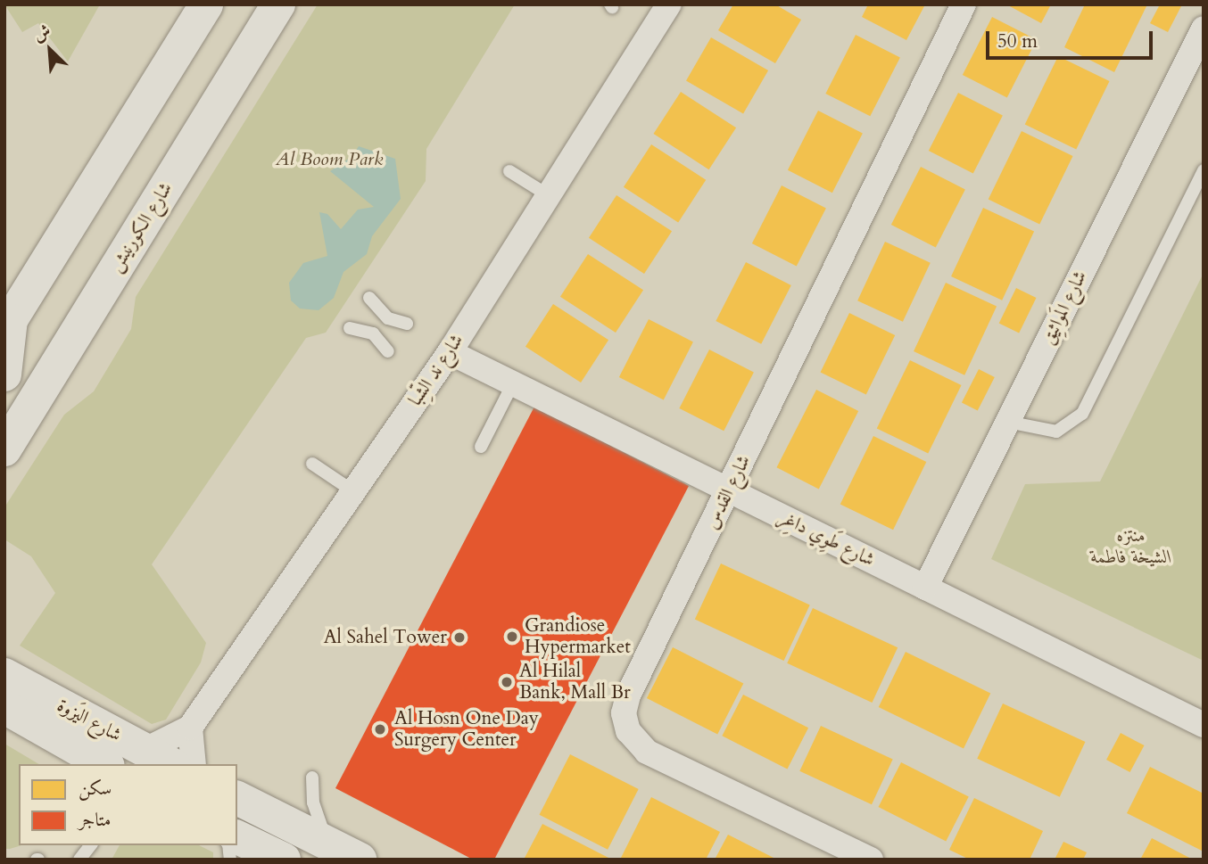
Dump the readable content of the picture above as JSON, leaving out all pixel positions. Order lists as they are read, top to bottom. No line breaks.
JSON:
{"streets":{"main road":["شارع الكورنيش","شارع اليَزوة"],"street":["شارع المَواثِيق","شارع ند الشِّبا","شارع القدس","شارع طَوِي داغِر"]},"crossings":[["شارع المَواثِيق","شارع طَوِي داغِر"],["شارع ند الشِّبا","شارع طَوِي داغِر"],["شارع ند الشِّبا","شارع اليَزوة"],["شارع القدس","شارع طَوِي داغِر"]],"parks":["Al Boom Park","منتزه الشيخة فاطمة"],"places":["Grandiose Hypermarket","Al Sahel Tower","Al Hilal Bank, Mall Br","Al Hosn One Day Surgery Center"],"legend":["سكن","متاجر"],"scale_bar":"50 m","north":"top left"}
